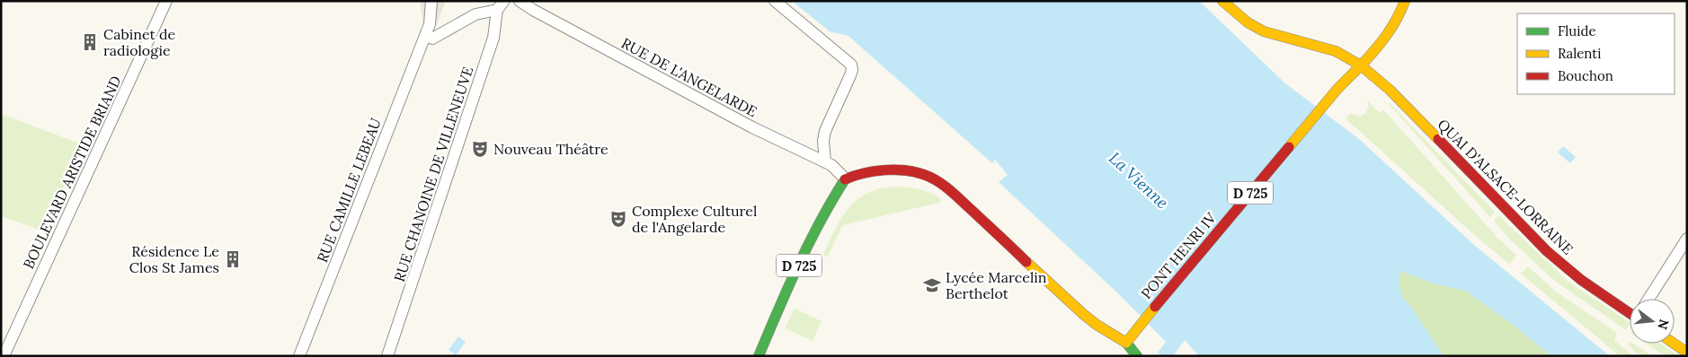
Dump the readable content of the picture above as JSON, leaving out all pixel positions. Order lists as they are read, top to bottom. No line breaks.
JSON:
{"streets":{"main road":["QUAI D'ALSACE-LORRAINE","D 725","PONT HENRI IV"],"street":["RUE DE L'ANGELARDE","BOULEVARD ARISTIDE BRIAND","RUE CHANOINE DE VILLENEUVE","RUE CAMILLE LEBEAU"]},"crossings":[["RUE DE L'ANGELARDE","D 725"],["QUAI D'ALSACE-LORRAINE","D 725"],["QUAI D'ALSACE-LORRAINE","PONT HENRI IV"],["D 725","PONT HENRI IV"]],"water":["La Vienne"],"places":{"building":["Cabinet de radiologie","Résidence Le Clos St James"],"theatre":["Nouveau Théâtre","Complexe Culturel de l'Angelarde"],"school or university":["Lycée Marcelin Berthelot"]},"legend":["Fluide","Ralenti","Bouchon"],"north":"right"}
